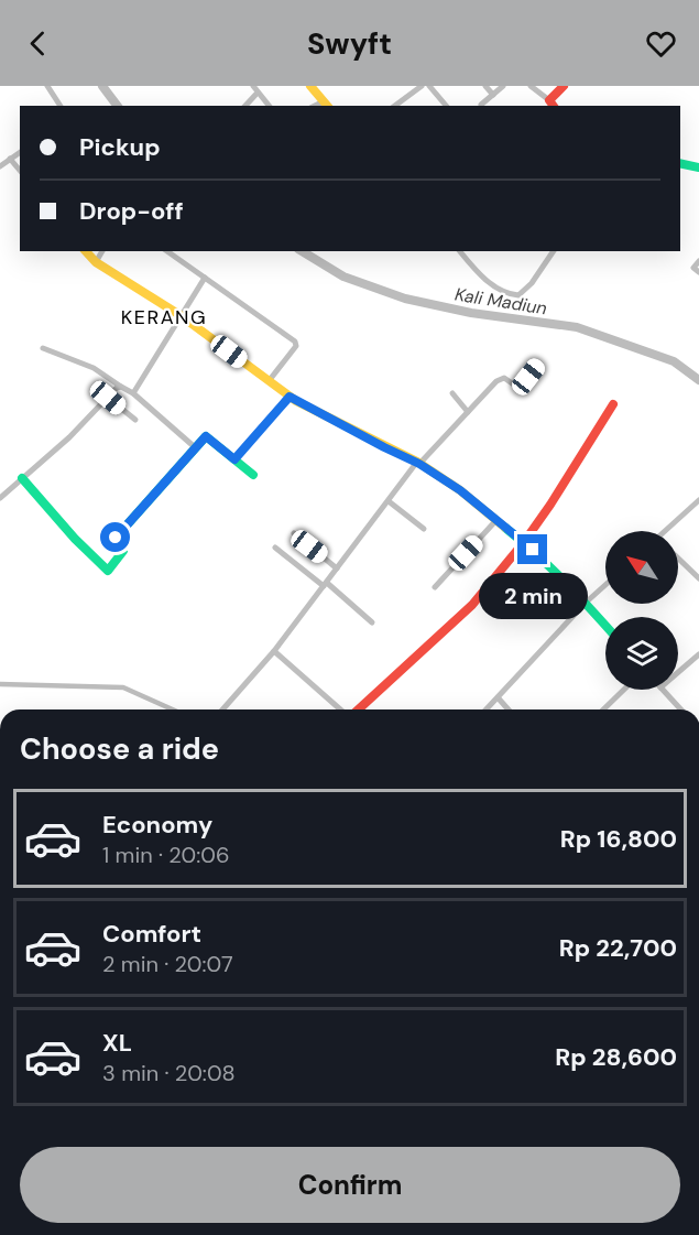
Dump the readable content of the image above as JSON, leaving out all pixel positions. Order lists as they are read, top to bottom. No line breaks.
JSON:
{"districts":["KERANG"],"water":["Kali Madiun"],"north":"top left","page":{"header":"Swyft","banner":["Pickup","Drop-off"],"bubble":"2 min","heading":"Choose a ride","list":[{"name":"Economy","note":"1 min · 20:06","value":"Rp 16,800"},{"name":"Comfort","note":"2 min · 20:07","value":"Rp 22,700"},{"name":"XL","note":"3 min · 20:08","value":"Rp 28,600"}],"buttons":"Confirm"}}
